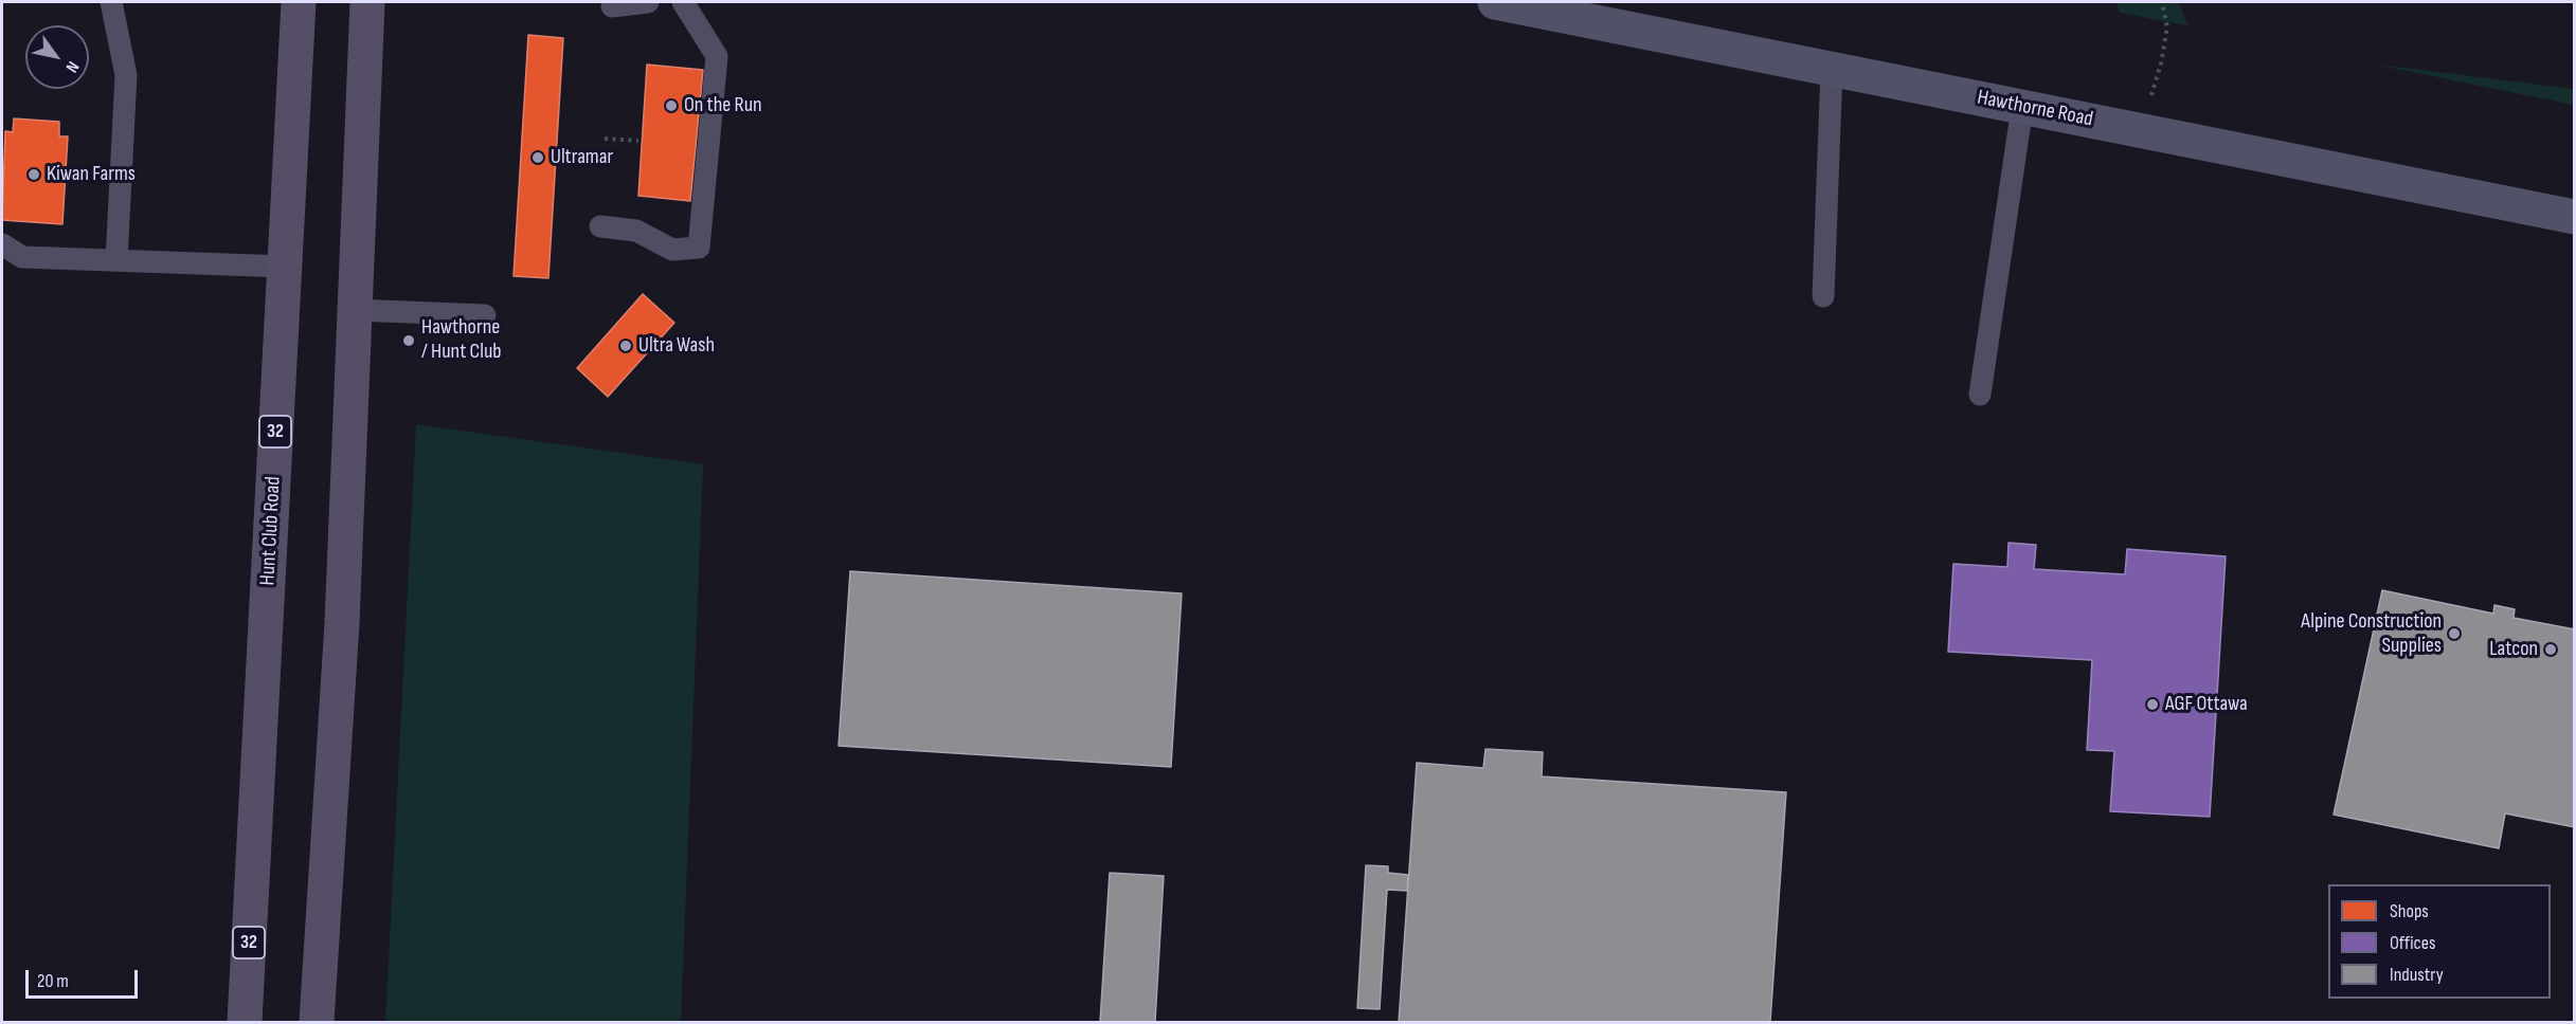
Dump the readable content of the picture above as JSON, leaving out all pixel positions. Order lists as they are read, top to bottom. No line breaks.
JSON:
{"streets":{"main road":["Hawthorne Road","32","Hunt Club Road"]},"places":["On the Run","Ultramar","Kiwan Farms","Hawthorne / Hunt Club","Ultra Wash","Alpine Construction Supplies","Latcon","AGF Ottawa"],"legend":["Shops","Offices","Industry"],"scale_bar":"20 m","north":"bottom right"}
